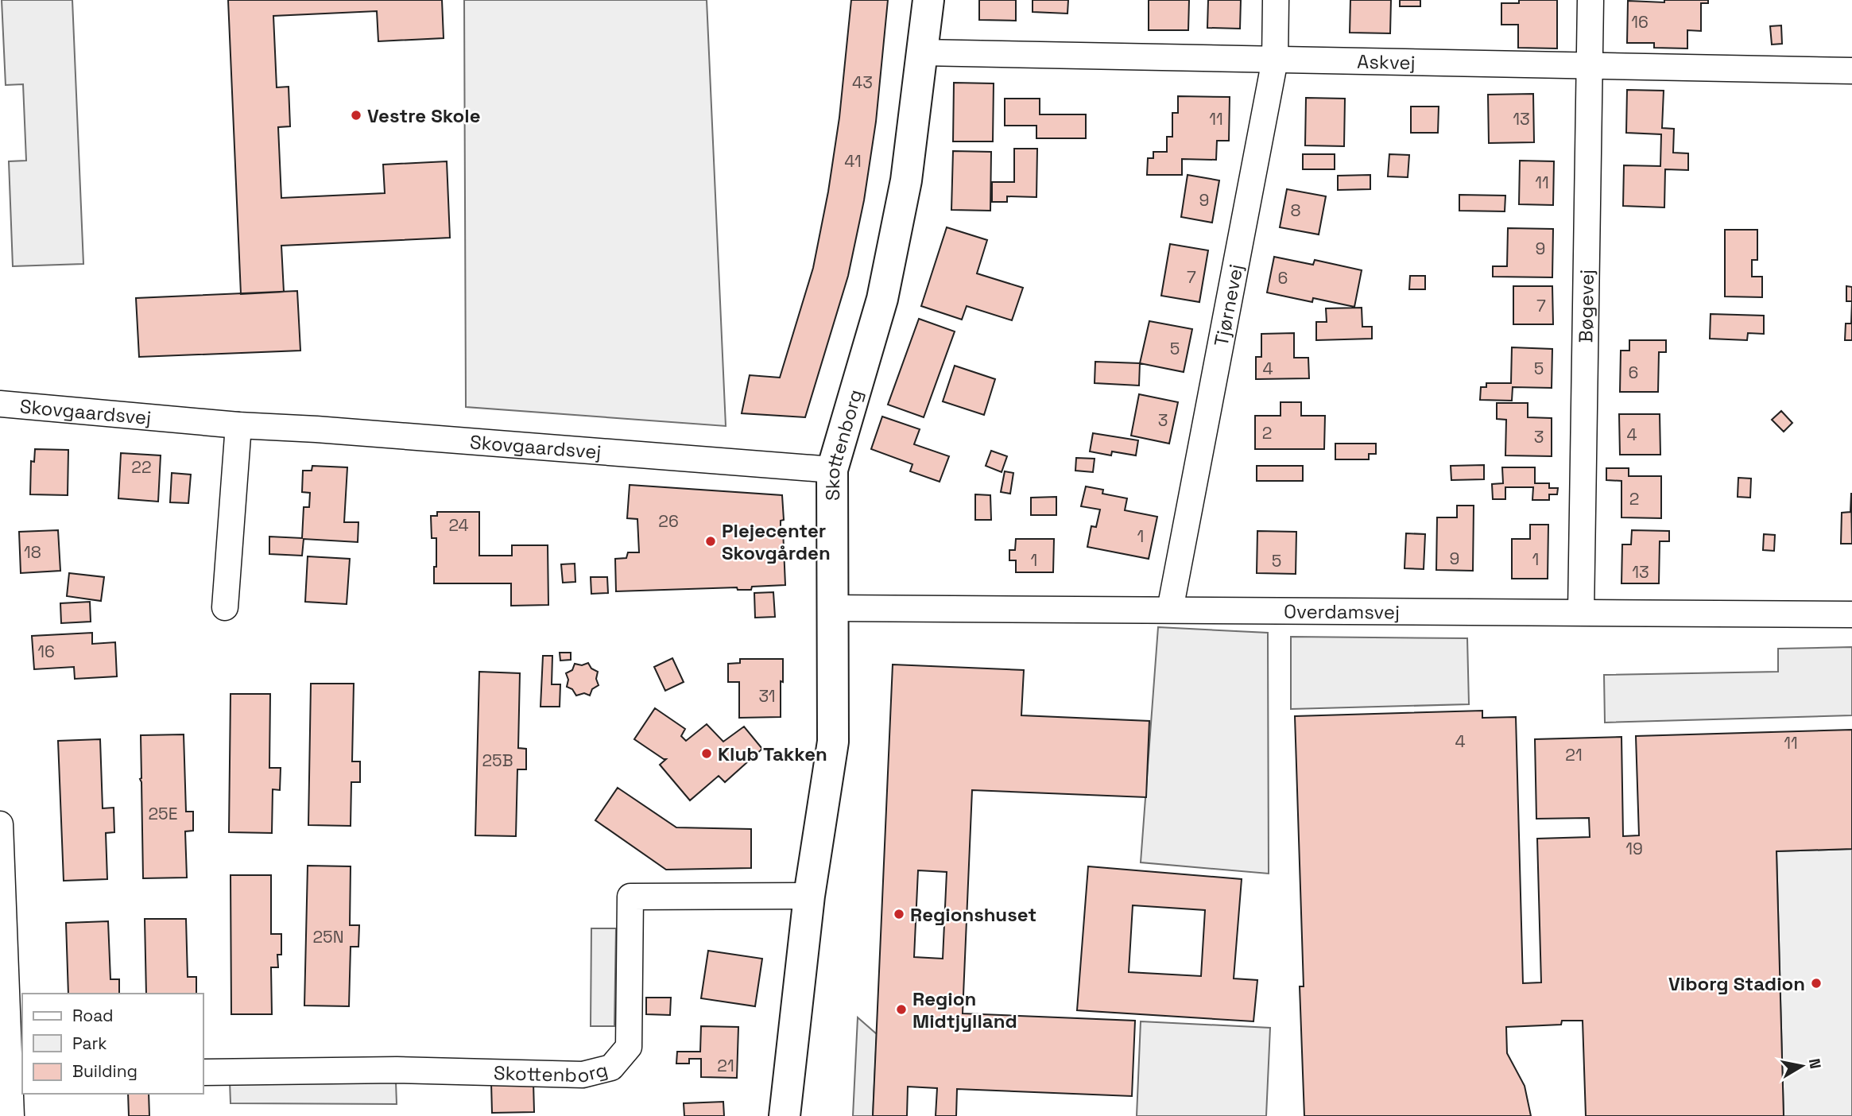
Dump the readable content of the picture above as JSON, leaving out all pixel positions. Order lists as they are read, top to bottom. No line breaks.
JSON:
{"streets":{"street":["Askvej","Tjørnevej","Bøgevej","Skovgaardsvej","Skottenborg","Overdamsvej"]},"crossings":[["Askvej","Tjørnevej"],["Askvej","Bøgevej"],["Askvej","Skottenborg"],["Tjørnevej","Overdamsvej"],["Bøgevej","Overdamsvej"],["Skovgaardsvej","Skottenborg"],["Skottenborg","Overdamsvej"]],"places":["Vestre Skole","Plejecenter Skovgården","Klub Takken","Regionshuset","Viborg Stadion","Region Midtjylland"],"house_numbers":["16","43","11","13","41","11","9","8","9","7","6","7","5","4","5","6","3","2","4","3","22","2","26","24","1","18","9","1","1","5","13","16","31","4","11","21","25B","25E","19","25N","21"],"legend":["Road","Park","Building"],"north":"right"}
